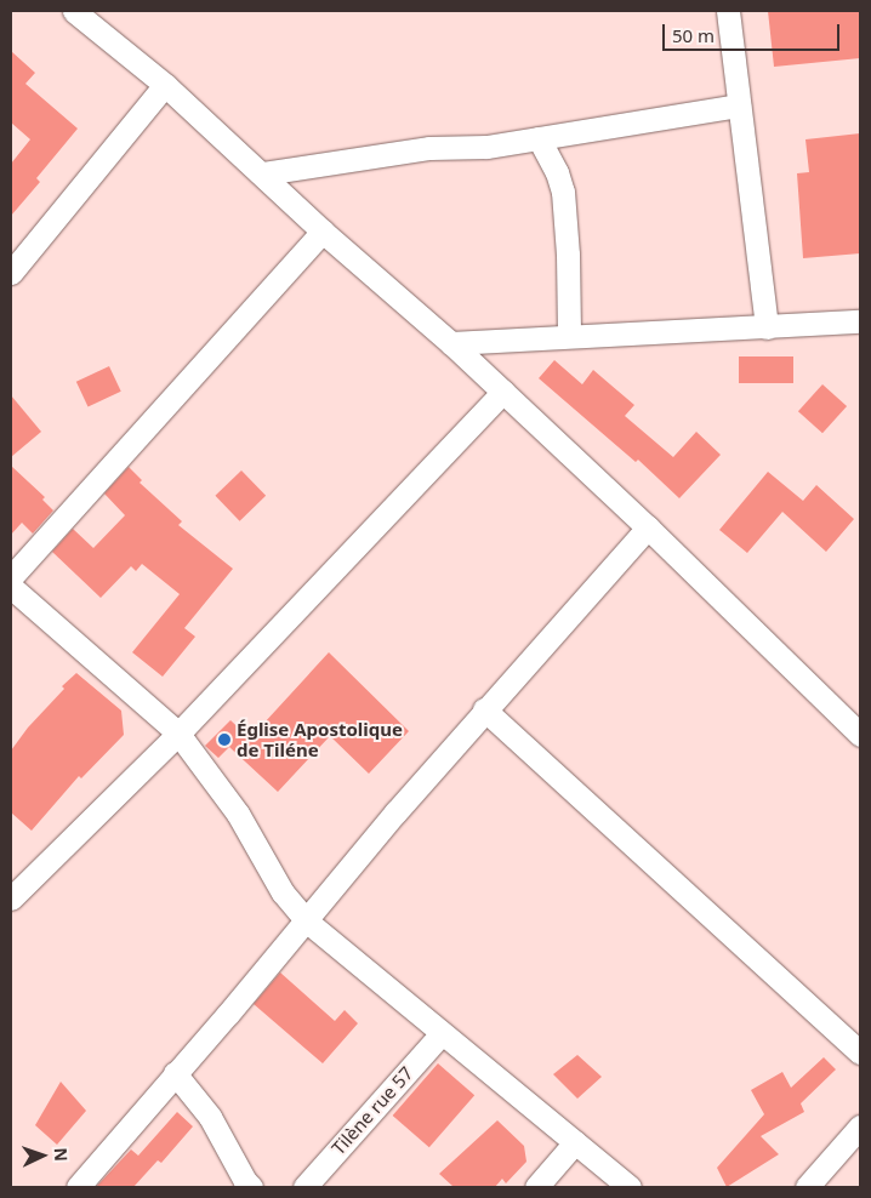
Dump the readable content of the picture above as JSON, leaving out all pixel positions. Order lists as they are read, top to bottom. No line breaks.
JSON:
{"streets":{"street":["Tilène rue 57"]},"places":["Église Apostolique de Tiléne"],"scale_bar":"50 m","north":"right"}
